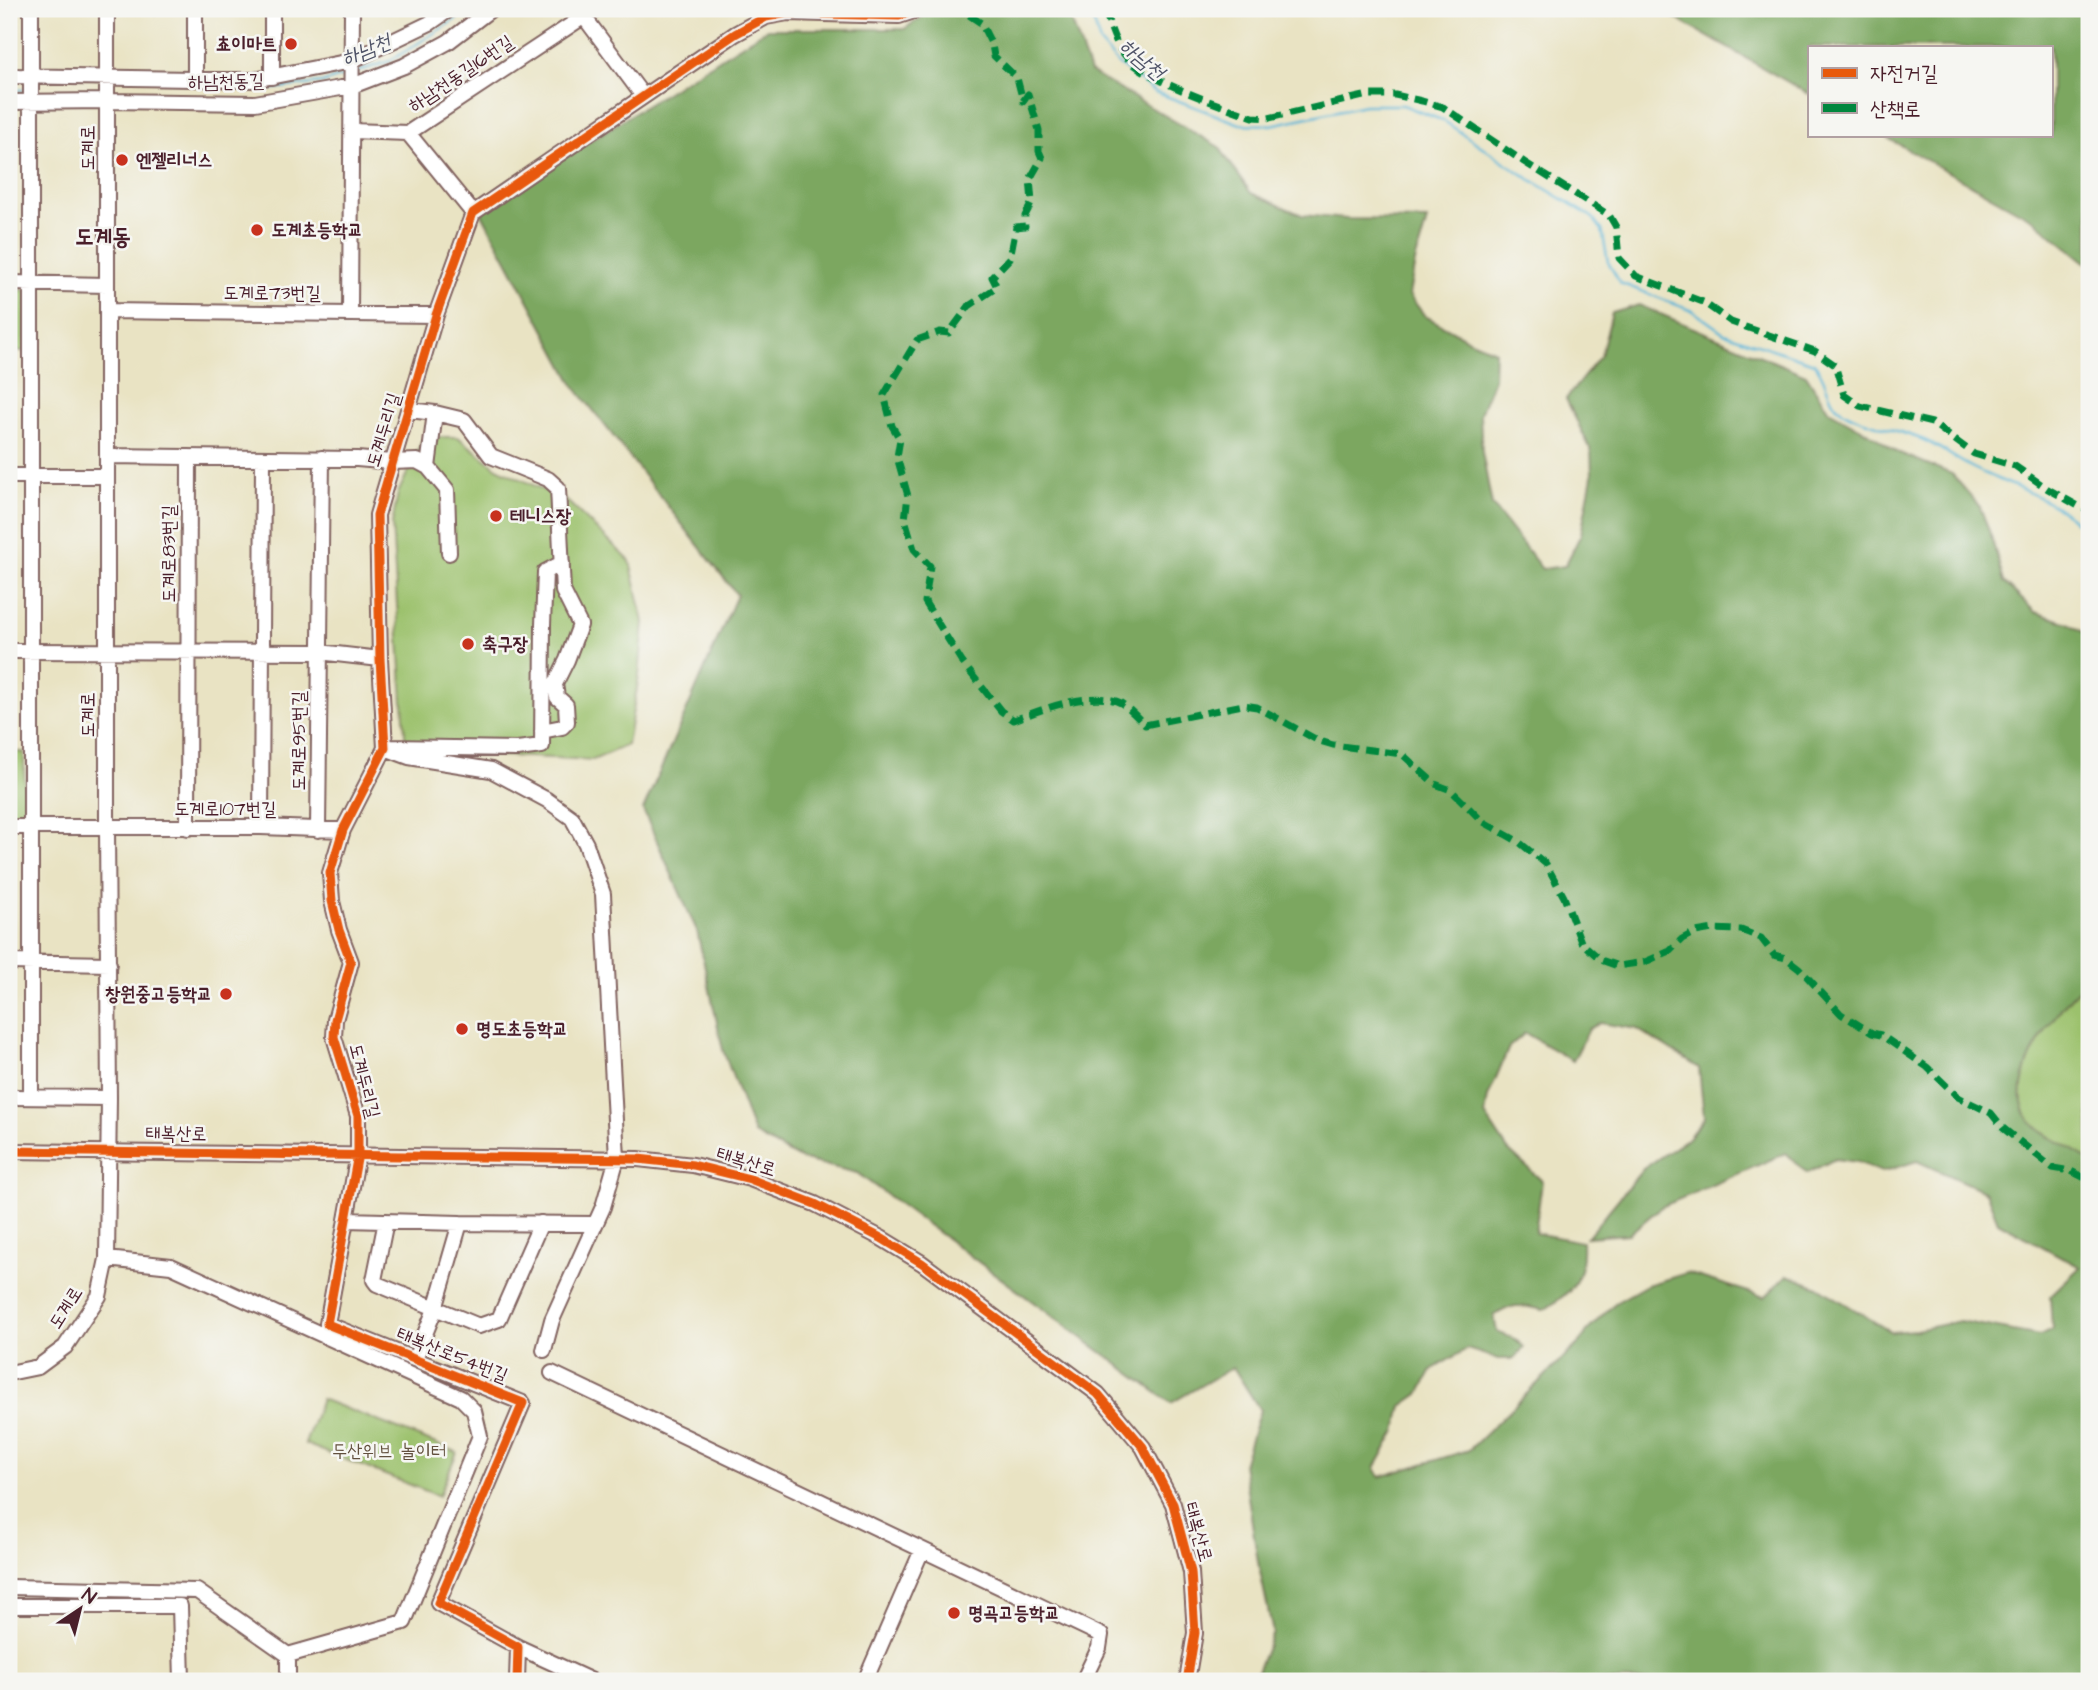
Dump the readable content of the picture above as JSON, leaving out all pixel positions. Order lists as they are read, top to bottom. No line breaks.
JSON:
{"streets":{"street":["하남천동길16번길","하남천동길","도계로","도계로73번길","도계두리길","도계로83번길","도계로95번길","도계로107번길","태복산로","태복산로54번길"]},"crossings":[["하남천동길","도계로"],["도계로","도계로73번길"],["도계로","도계로107번길"],["도계로","태복산로"],["도계로73번길","도계두리길"],["도계두리길","도계로107번길"],["도계두리길","태복산로"],["도계두리길","태복산로54번길"],["도계로95번길","도계로107번길"],["태복산로","태복산로54번길"]],"districts":["도계동"],"water":["하남천"],"parks":["두산위브 놀이터"],"places":["쵸이마트","엔젤리너스","도계초등학교","테니스장","축구장","창원중고등학교","명도초등학교","명곡고등학교"],"legend":["자전거길","산책로"],"north":"top right"}
